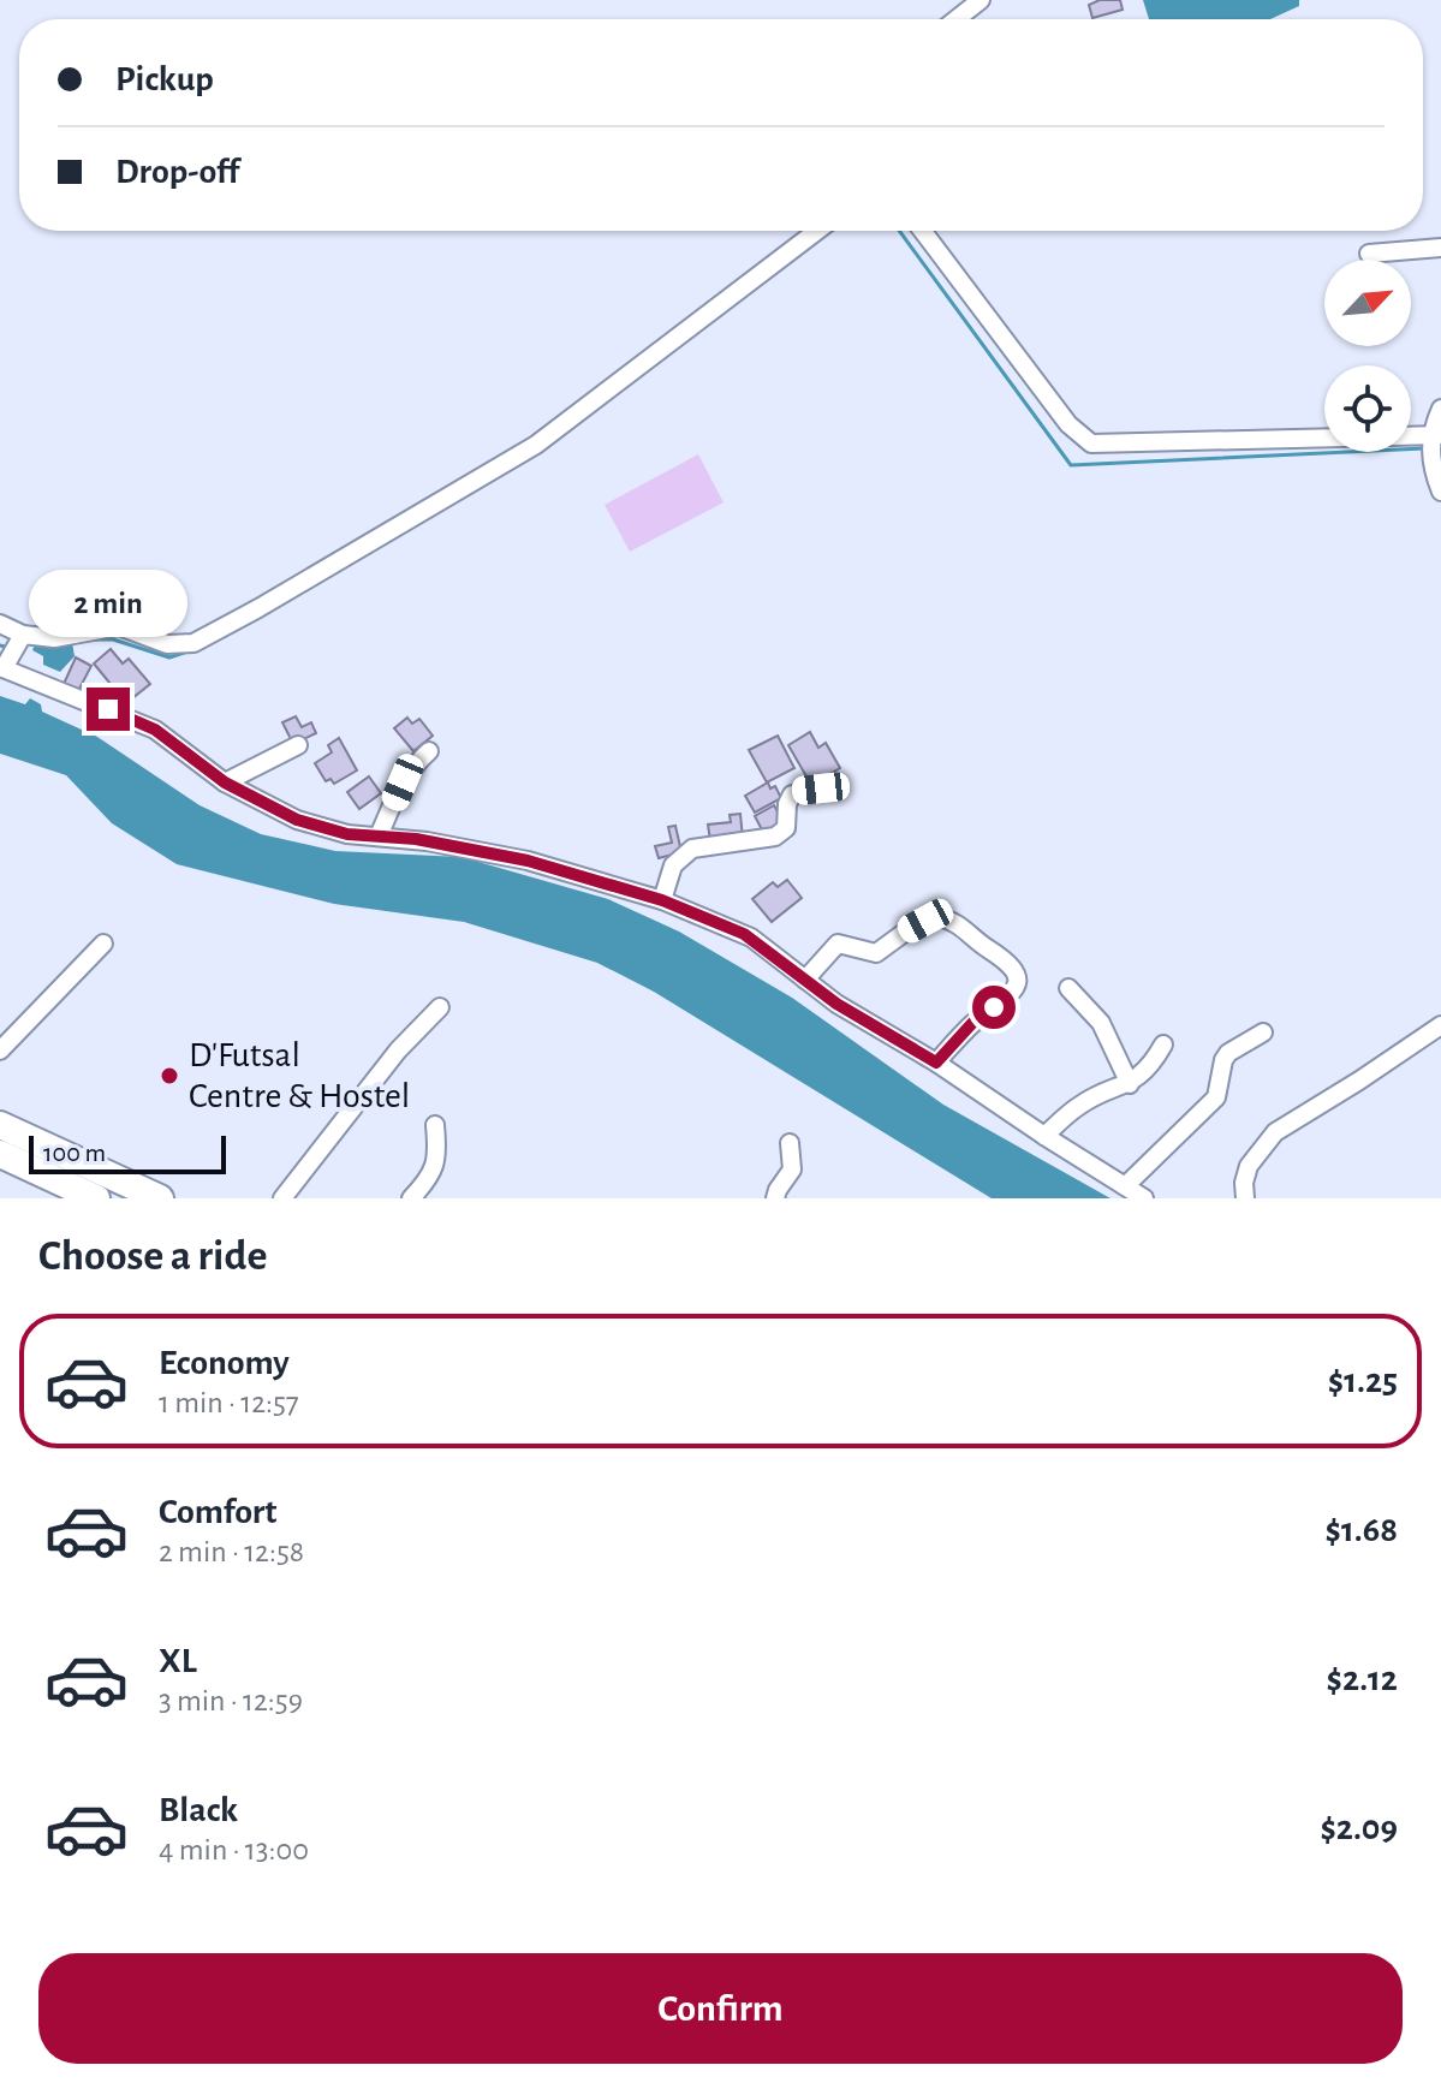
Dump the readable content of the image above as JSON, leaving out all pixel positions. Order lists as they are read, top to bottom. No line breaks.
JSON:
{"places":["D'Futsal Centre & Hostel"],"scale_bar":"100 m","north":"top right","page":{"banner":["Pickup","Drop-off"],"bubble":"2 min","scale":"100 m","heading":"Choose a ride","list":[{"name":"Economy","note":"1 min · 12:57","value":"$1.25"},{"name":"Comfort","note":"2 min · 12:58","value":"$1.68"},{"name":"XL","note":"3 min · 12:59","value":"$2.12"},{"name":"Black","note":"4 min · 13:00","value":"$2.09"}],"buttons":"Confirm"}}
